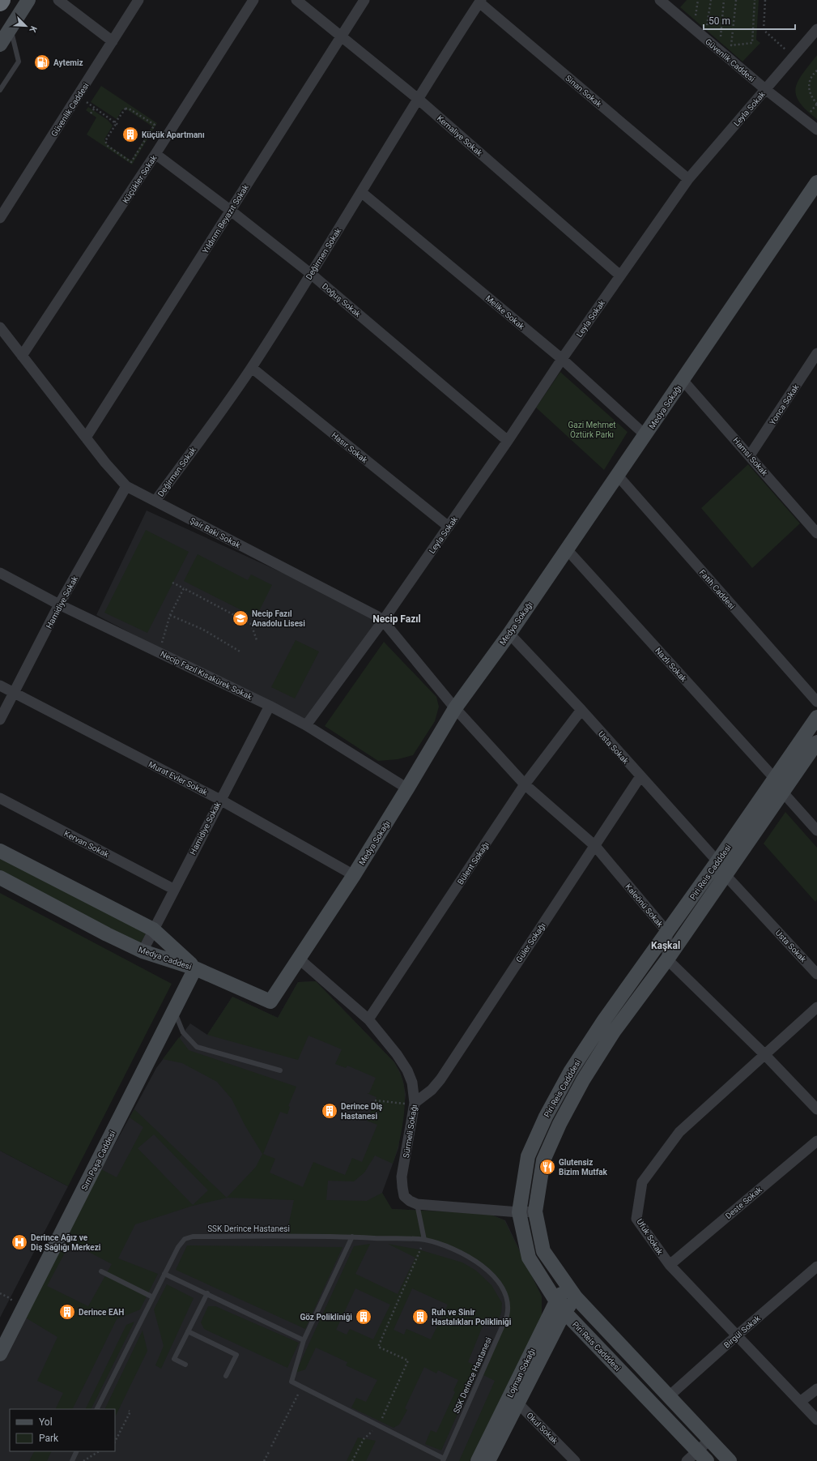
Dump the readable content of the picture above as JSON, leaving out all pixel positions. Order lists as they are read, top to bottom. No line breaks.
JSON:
{"streets":{"main road":["Medya Sokağı","Piri Reis Cadddesi","Medya Caddesi","Sırrı Paşa Caddesi","Lojman Sokağı"],"street":["Güvenlik Caddesi","Sinan Sokak","Leyla Sokak","Kemaliye Sokak","Küçükler Sokak","Yıldırım Beyazıt Sokak","Değirmen Sokak","Doğuş Sokak","Melike Sokak","Yonca Sokak","Hasır Sokak","Hamsi Sokak","Şair Baki Sokak","Fatih Caddesi","Hamidiye Sokak","Nazlı Sokak","Necip Fazıl Kısakürek Sokak","Usta Sokak","Murat Evler Sokak","Kervan Sokak","Bülent Sokağı","Kaleönü Sokak","Güler Sokağı","Sürmeli Sokağı","Deste Sokak","Ufuk Sokak","Birgül Sokak","Okul Sokak"],"lane":["SSK Derince Hastanesi"]},"crossings":[["Güvenlik Caddesi","Leyla Sokak"],["Sinan Sokak","Leyla Sokak"],["Sinan Sokak","Değirmen Sokak"],["Leyla Sokak","Kemaliye Sokak"],["Leyla Sokak","Doğuş Sokak"],["Leyla Sokak","Melike Sokak"],["Leyla Sokak","Hasır Sokak"],["Leyla Sokak","Şair Baki Sokak"],["Leyla Sokak","Necip Fazıl Kısakürek Sokak"],["Kemaliye Sokak","Yıldırım Beyazıt Sokak"],["Kemaliye Sokak","Değirmen Sokak"],["Küçükler Sokak","Doğuş Sokak"],["Küçükler Sokak","Şair Baki Sokak"],["Yıldırım Beyazıt Sokak","Doğuş Sokak"],["Yıldırım Beyazıt Sokak","Şair Baki Sokak"],["Değirmen Sokak","Doğuş Sokak"],["Değirmen Sokak","Melike Sokak"],["Değirmen Sokak","Hasır Sokak"],["Değirmen Sokak","Şair Baki Sokak"],["Melike Sokak","Medya Sokağı"],["Yonca Sokak","Hamsi Sokak"],["Medya Sokağı","Hamsi Sokak"],["Medya Sokağı","Şair Baki Sokak"],["Medya Sokağı","Fatih Caddesi"],["Medya Sokağı","Nazlı Sokak"],["Medya Sokağı","Necip Fazıl Kısakürek Sokak"],["Medya Sokağı","Usta Sokak"],["Medya Sokağı","Murat Evler Sokak"],["Medya Sokağı","Kaleönü Sokak"],["Medya Sokağı","Medya Caddesi"],["Medya Sokağı","Sürmeli Sokağı"],["Medya Sokağı","Sırrı Paşa Caddesi"],["Şair Baki Sokak","Hamidiye Sokak"],["Şair Baki Sokak","Kaleönü Sokak"],["Hamidiye Sokak","Necip Fazıl Kısakürek Sokak"],["Hamidiye Sokak","Murat Evler Sokak"],["Hamidiye Sokak","Kervan Sokak"],["Hamidiye Sokak","Medya Caddesi"],["Nazlı Sokak","Piri Reis Cadddesi"],["Usta Sokak","Bülent Sokağı"],["Usta Sokak","Piri Reis Cadddesi"],["Usta Sokak","Güler Sokağı"],["Bülent Sokağı","Kaleönü Sokak"],["Bülent Sokağı","Sürmeli Sokağı"],["Piri Reis Cadddesi","Kaleönü Sokak"],["Piri Reis Cadddesi","Sürmeli Sokağı"],["Piri Reis Cadddesi","Birgül Sokak"],["Piri Reis Cadddesi","Lojman Sokağı"],["Kaleönü Sokak","Güler Sokağı"],["Güler Sokağı","Sürmeli Sokağı"],["Medya Caddesi","Sırrı Paşa Caddesi"],["Deste Sokak","Ufuk Sokak"],["Ufuk Sokak","Birgül Sokak"],["Lojman Sokağı","Okul Sokak"]],"districts":["Necip Fazıl","Kaşkal"],"parks":["Gazi Mehmet Öztürk Parkı"],"places":{"fuel station":["Aytemiz"],"building":["Küçük Apartmanı","Derince Diş Hastanesi","Derince EAH","Göz Polikliniği","Ruh ve Sinir Hastalıkları Polikliniği"],"school or university":["Necip Fazıl Anadolu Lisesi"],"restaurant":["Glutensiz Bizim Mutfak"],"hospital":["Derince Ağız ve Diş Sağlığı Merkezi"]},"legend":["Yol","Park"],"scale_bar":"50 m","north":"bottom right"}
